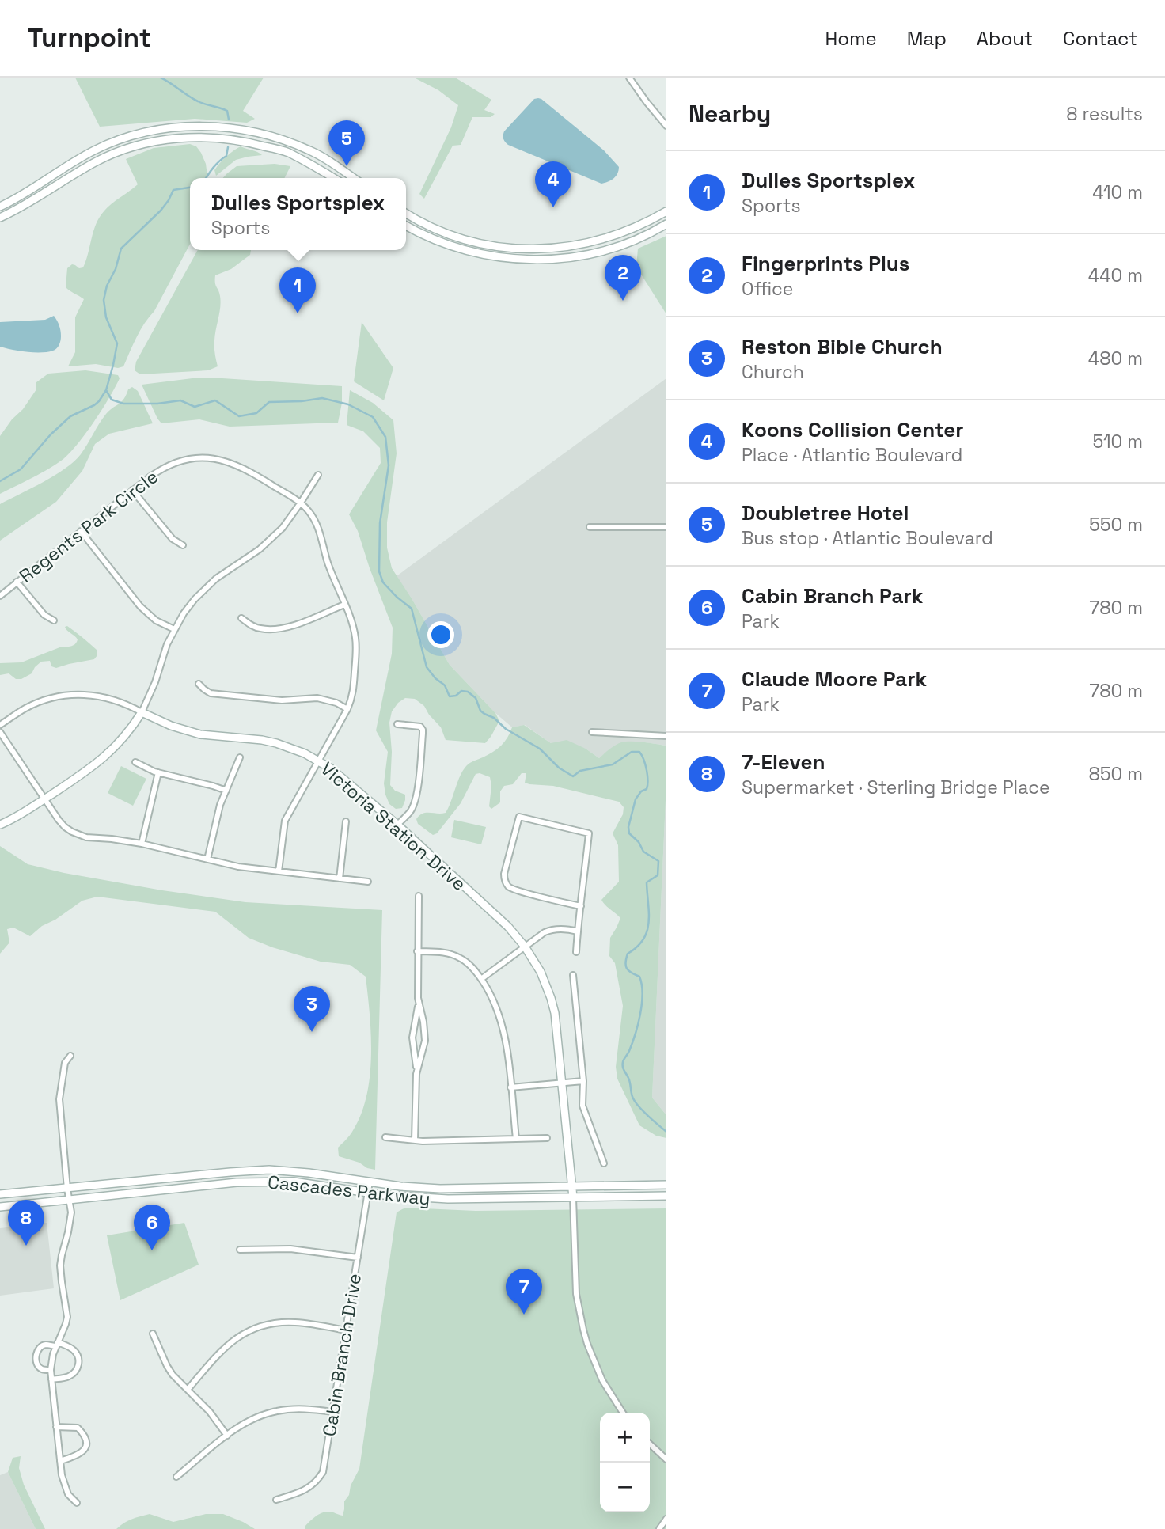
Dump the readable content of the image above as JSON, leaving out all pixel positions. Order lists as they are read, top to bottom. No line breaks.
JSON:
{"streets":{"main road":["Victoria Station Drive","Cascades Parkway"],"street":["Regents Park Circle","Cabin Branch Drive"]},"crossings":[["Victoria Station Drive","Cascades Parkway"],["Cascades Parkway","Cabin Branch Drive"]],"page":{"header":"Turnpoint","nav":["Home","Map","About","Contact"],"heading":["Nearby","8 results"],"pins":["5","4","2","1","3","8","6","7"],"list":[{"mark":"1","name":"Dulles Sportsplex","note":"Sports","value":"410 m"},{"mark":"2","name":"Fingerprints Plus","note":"Office","value":"440 m"},{"mark":"3","name":"Reston Bible Church","note":"Church","value":"480 m"},{"mark":"4","name":"Koons Collision Center","note":"Place · Atlantic Boulevard","value":"510 m"},{"mark":"5","name":"Doubletree Hotel","note":"Bus stop · Atlantic Boulevard","value":"550 m"},{"mark":"6","name":"Cabin Branch Park","note":"Park","value":"780 m"},{"mark":"7","name":"Claude Moore Park","note":"Park","value":"780 m"},{"mark":"8","name":"7-Eleven","note":"Supermarket · Sterling Bridge Place","value":"850 m"}],"popup":["Dulles Sportsplex","Sports"],"map_buttons":["+","−"]}}
